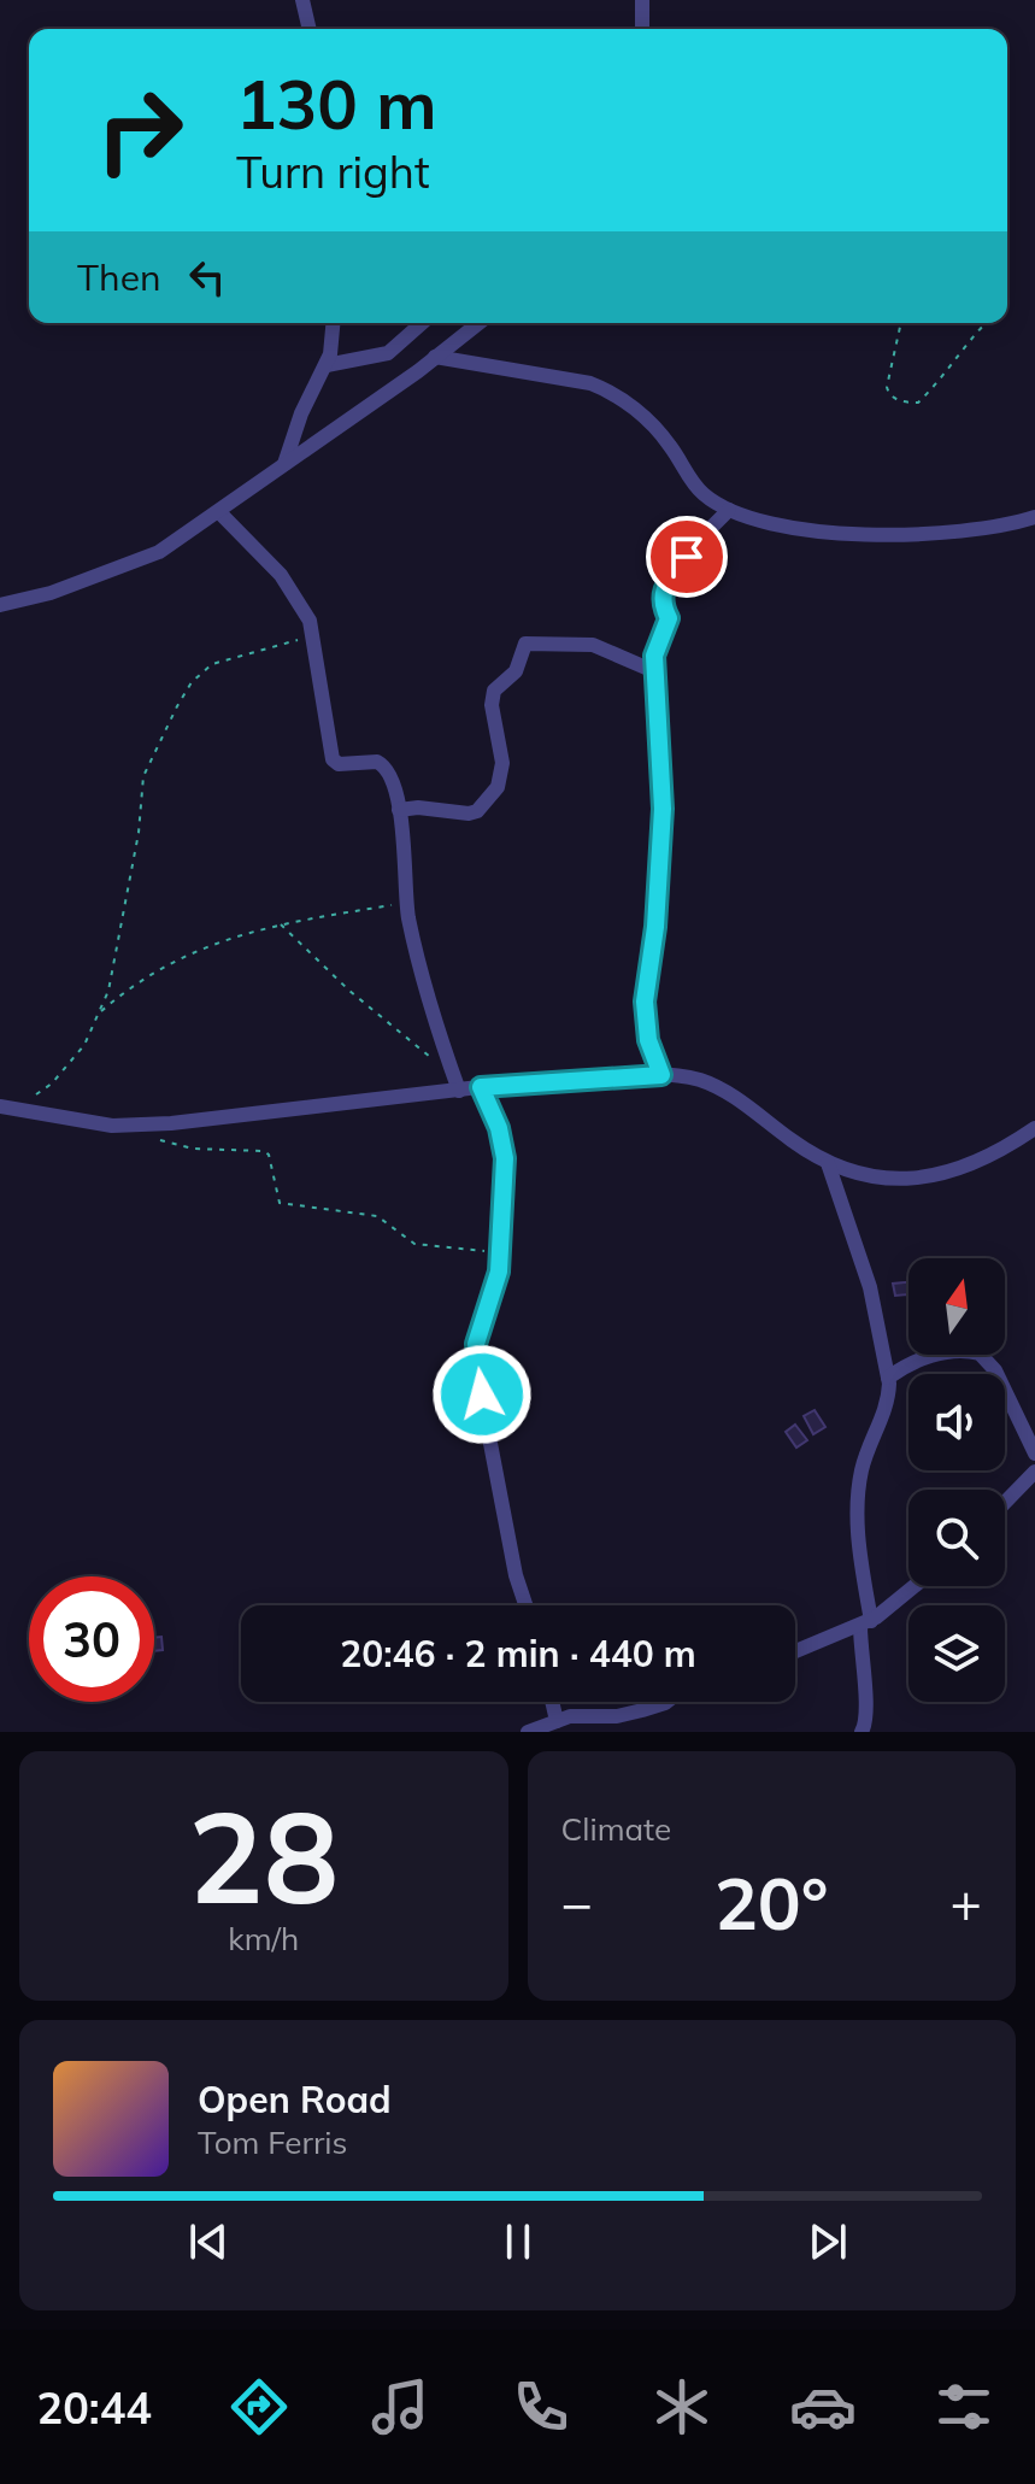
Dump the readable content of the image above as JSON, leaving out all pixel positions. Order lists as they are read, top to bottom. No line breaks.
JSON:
{"north":"top","page":{"turn":["130 m","Turn right"],"then":"Then","limit":"30","trip":"20:46 · 2 min · 440 m","tile":[["28","km/h"],"Climate"],"heat":["−","20°","+"],"song":["Open Road","Tom Ferris"],"tabs":"20:44"}}
